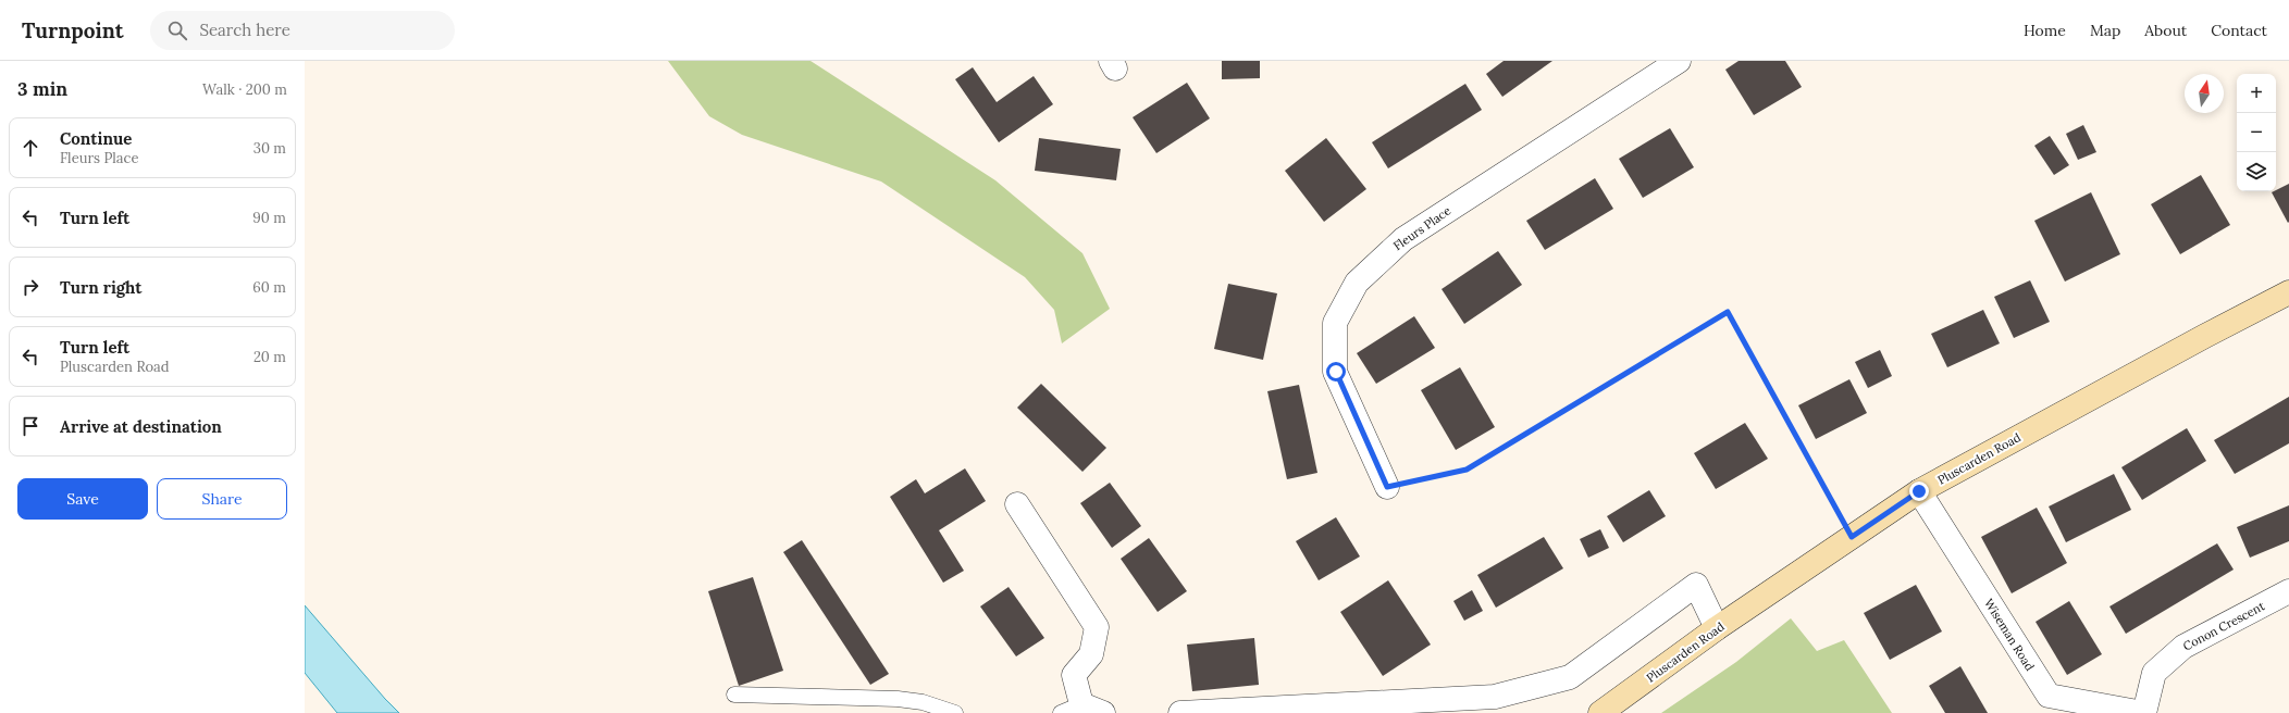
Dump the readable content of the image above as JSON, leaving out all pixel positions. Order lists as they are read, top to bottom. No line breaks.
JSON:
{"streets":{"main road":["Pluscarden Road"],"street":["Fleurs Place","Conon Crescent","Wiseman Road"]},"crossings":[["Pluscarden Road","Wiseman Road"],["Conon Crescent","Wiseman Road"]],"north":"top","page":{"header":"Turnpoint","search":"Search here","nav":["Home","Map","About","Contact"],"heading":["3 min","Walk · 200 m"],"map_buttons":["+","−"],"list":[["Continue","Fleurs Place","30 m"],["Turn left","90 m"],["Turn right","60 m"],["Turn left","Pluscarden Road","20 m"],"Arrive at destination"],"buttons":["Save","Share"]}}
